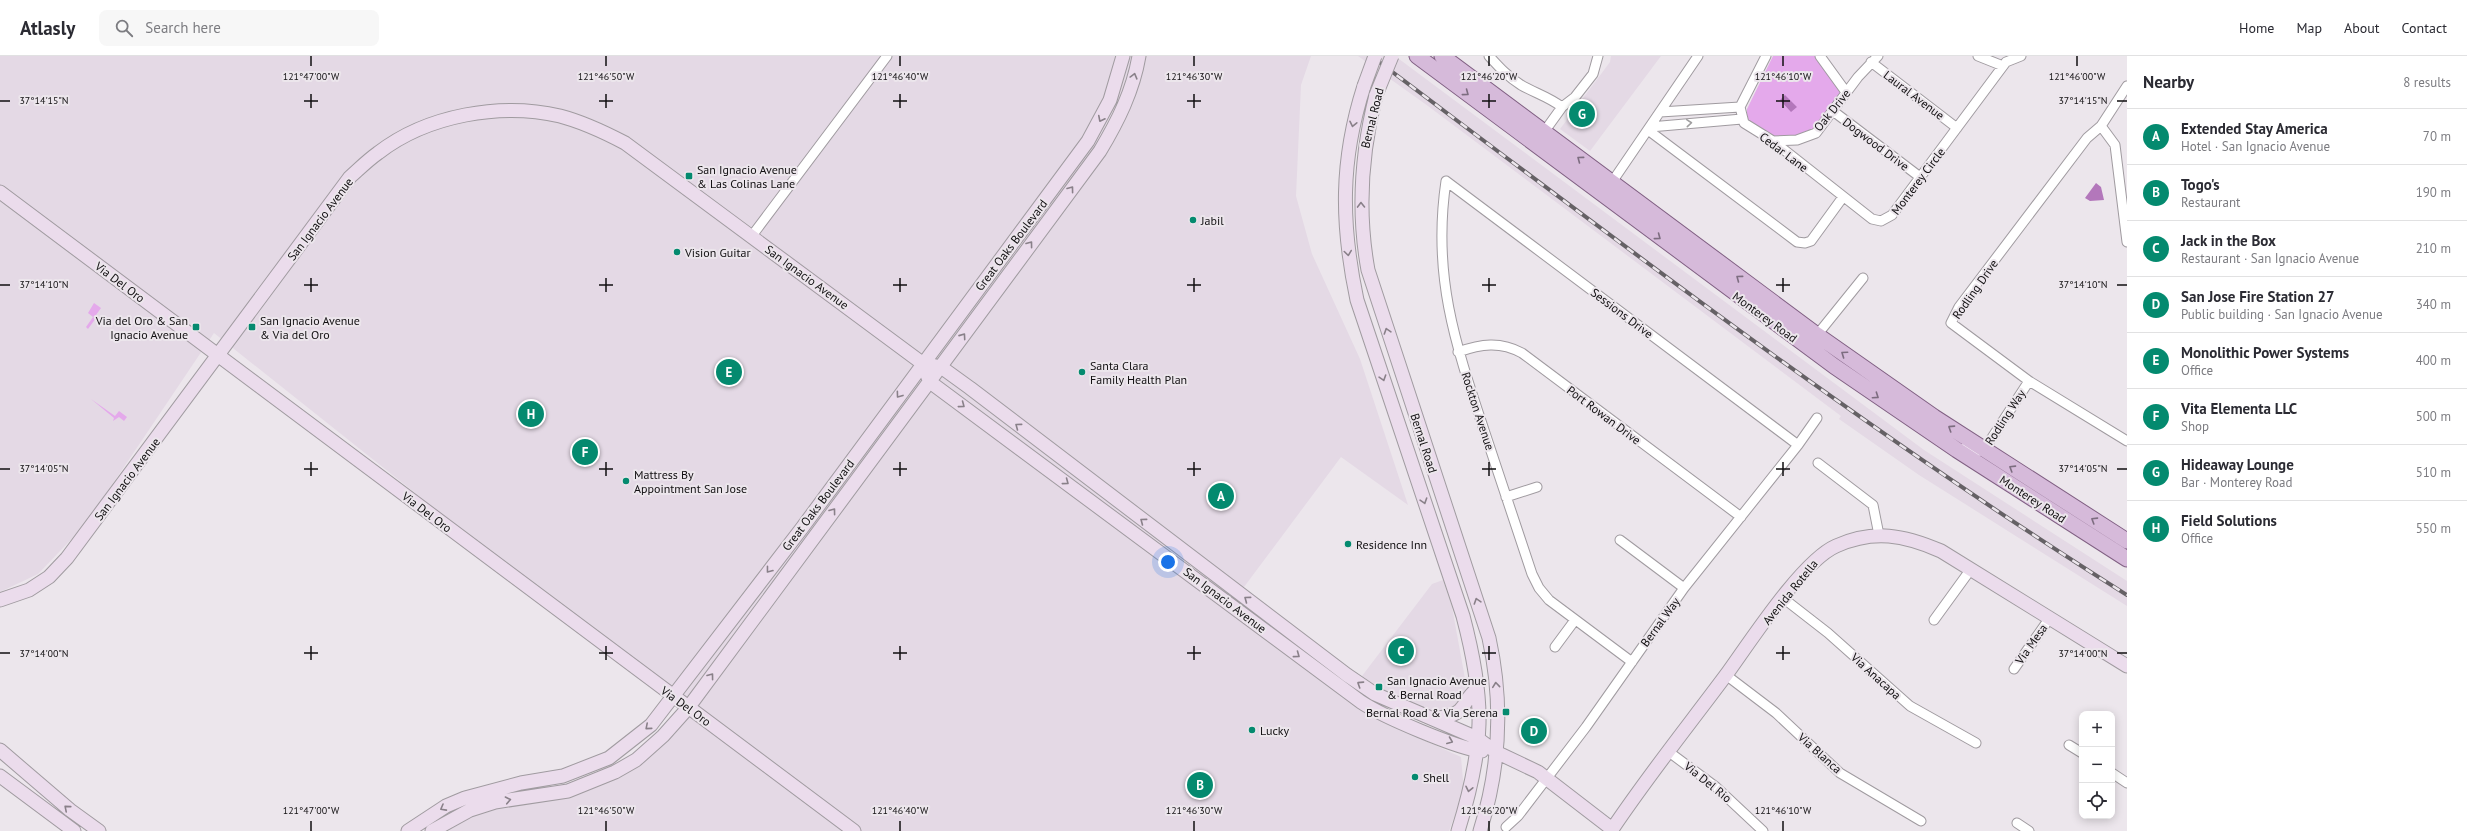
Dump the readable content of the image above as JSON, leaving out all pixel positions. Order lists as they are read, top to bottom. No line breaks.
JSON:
{"streets":{"main road":["Monterey Road"],"street":["Laural Avenue","Oak Drive","Bernal Road","Dogwood Drive","Cedar Lane","Monterey Circle","San Ignacio Avenue","Great Oaks Boulevard","Via Del Oro","Rodling Drive","Sessions Drive","Rockton Avenue","Port Rowan Drive","Rodling Way","Avenida Rotella","Bernal Way","Via Mesa","Via Anacapa","Via Blanca","Via Del Rio"]},"crossings":[["Laural Avenue","Oak Drive"],["Laural Avenue","Monterey Circle"],["Oak Drive","Dogwood Drive"],["Oak Drive","Cedar Lane"],["Bernal Road","San Ignacio Avenue"],["Dogwood Drive","Monterey Circle"],["Cedar Lane","Monterey Circle"],["San Ignacio Avenue","Great Oaks Boulevard"],["San Ignacio Avenue","Via Del Oro"],["San Ignacio Avenue","Avenida Rotella"],["San Ignacio Avenue","Bernal Way"],["Great Oaks Boulevard","Via Del Oro"],["Rodling Drive","Rodling Way"],["Sessions Drive","Rockton Avenue"],["Sessions Drive","Bernal Way"],["Monterey Road","Rodling Way"],["Rockton Avenue","Port Rowan Drive"],["Rockton Avenue","Bernal Way"],["Port Rowan Drive","Bernal Way"],["Avenida Rotella","Via Mesa"],["Avenida Rotella","Via Anacapa"],["Avenida Rotella","Via Blanca"],["Avenida Rotella","Via Del Rio"]],"places":{"transit":["San Ignacio Avenue & Las Colinas Lane","Via del Oro & San Ignacio Avenue","San Ignacio Avenue & Via del Oro","San Ignacio Avenue & Bernal Road","Bernal Road & Via Serena"],"other":["Jabil","Vision Guitar","Santa Clara Family Health Plan","Mattress By Appointment San Jose","Residence Inn","Lucky","Shell"]},"page":{"header":"Atlasly","search":"Search here","nav":["Home","Map","About","Contact"],"heading":["Nearby","8 results"],"pins":["G","E","H","F","A","C","D","B"],"list":[{"mark":"A","name":"Extended Stay America","note":"Hotel · San Ignacio Avenue","value":"70 m"},{"mark":"B","name":"Togo's","note":"Restaurant","value":"190 m"},{"mark":"C","name":"Jack in the Box","note":"Restaurant · San Ignacio Avenue","value":"210 m"},{"mark":"D","name":"San Jose Fire Station 27","note":"Public building · San Ignacio Avenue","value":"340 m"},{"mark":"E","name":"Monolithic Power Systems","note":"Office","value":"400 m"},{"mark":"F","name":"Vita Elementa LLC","note":"Shop","value":"500 m"},{"mark":"G","name":"Hideaway Lounge","note":"Bar · Monterey Road","value":"510 m"},{"mark":"H","name":"Field Solutions","note":"Office","value":"550 m"}],"map_buttons":["+","−"]},"coordinates":["121°47'00\"W","121°46'50\"W","121°46'40\"W","121°46'30\"W","121°46'20\"W","121°46'10\"W","121°46'00\"W","37°14'15\"N","37°14'10\"N","37°14'05\"N","37°14'00\"N"]}
